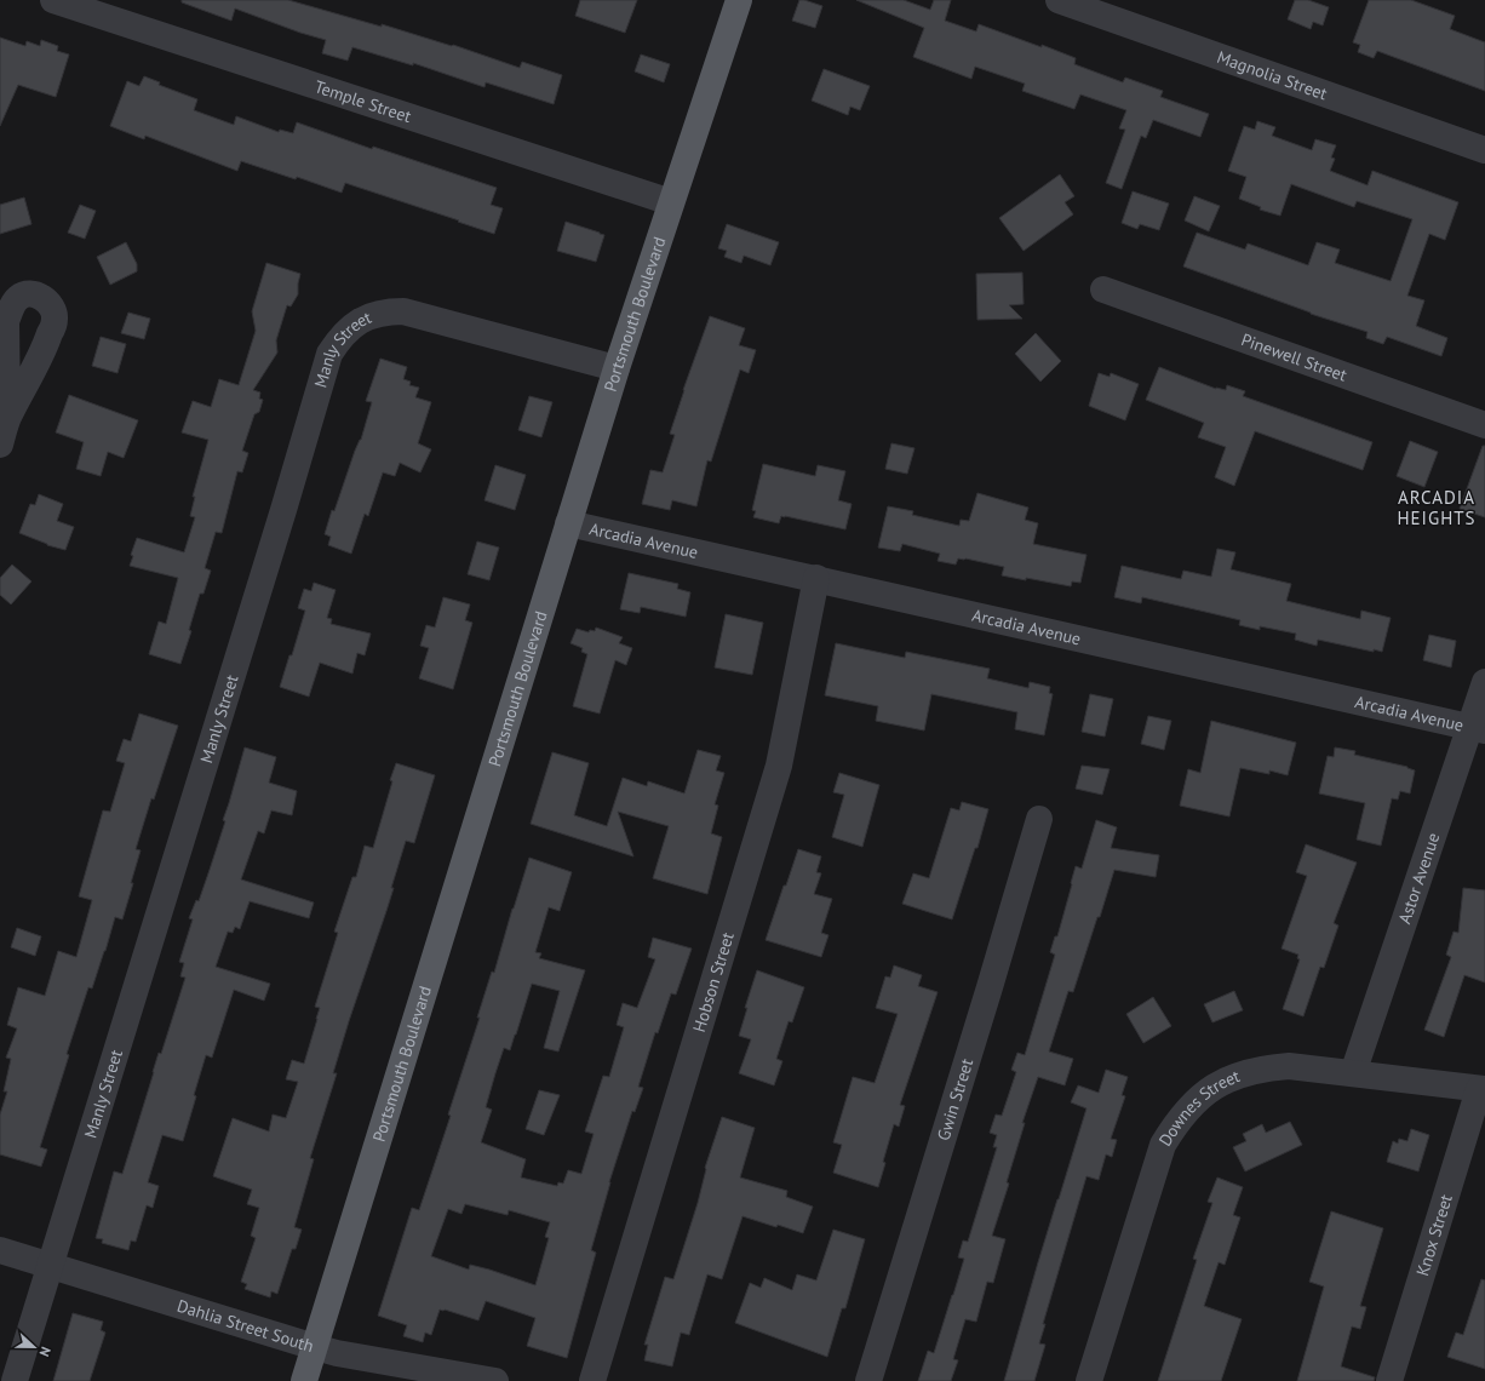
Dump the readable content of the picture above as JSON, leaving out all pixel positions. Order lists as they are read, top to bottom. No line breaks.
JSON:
{"streets":{"main road":["Portsmouth Boulevard"],"street":["Magnolia Street","Temple Street","Manly Street","Pinewell Street","Arcadia Avenue","Astor Avenue","Hobson Street","Gwin Street","Downes Street","Knox Street","Dahlia Street South"]},"crossings":[["Temple Street","Portsmouth Boulevard"],["Portsmouth Boulevard","Manly Street"],["Portsmouth Boulevard","Arcadia Avenue"],["Portsmouth Boulevard","Dahlia Street South"],["Manly Street","Dahlia Street South"],["Arcadia Avenue","Astor Avenue"],["Arcadia Avenue","Hobson Street"],["Astor Avenue","Downes Street"],["Downes Street","Knox Street"]],"districts":["ARCADIA HEIGHTS"],"north":"right"}
